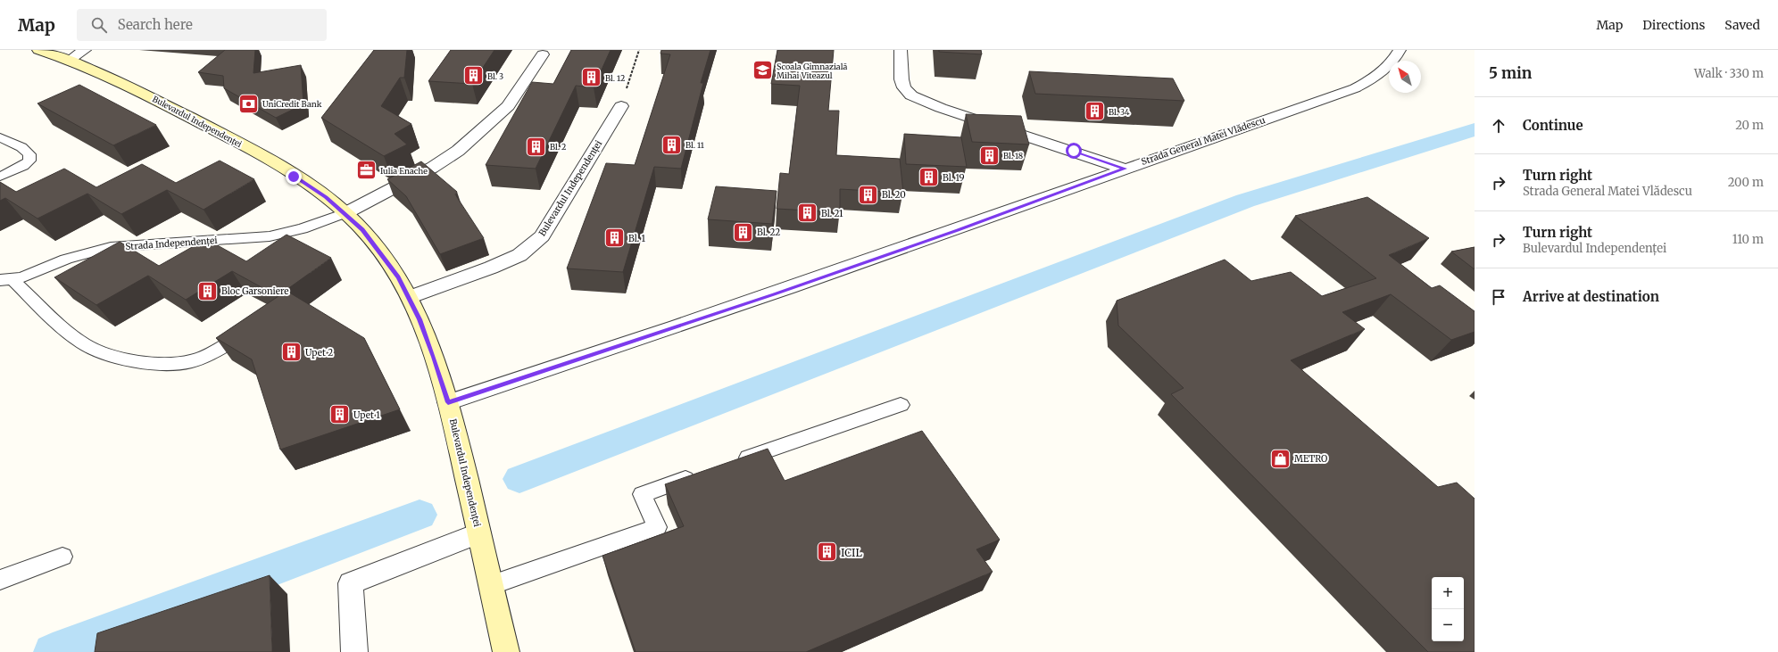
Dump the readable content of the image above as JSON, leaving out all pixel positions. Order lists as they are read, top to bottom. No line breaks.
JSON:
{"streets":{"main road":["Bulevardul Independenței"],"street":["Strada General Matei Vlădescu"],"lane":["Strada Independenței"]},"crossings":[["Bulevardul Independenței","Strada General Matei Vlădescu"],["Bulevardul Independenței","Strada Independenței"]],"places":{"school or university":["Școala Gimnazială Mihai Viteazul"],"building":["Bl. 3","Bl. 12","Bl. 34","Bl. 11","Bl. 2","Bl. 18","Bl. 19","Bl. 20","Bl. 21","Bl. 22","Bl. 1","Bloc Garsoniere","Upet 2","Upet 1","ICIL"],"bank":["UniCredit Bank"],"office":["Iulia Enache"],"shop":["METRO"]},"north":"top left","page":{"header":"Map","search":"Search here","nav":["Map","Directions","Saved"],"heading":["5 min","Walk · 330 m"],"list":[["Continue","20 m"],["Turn right","Strada General Matei Vlădescu","200 m"],["Turn right","Bulevardul Independenței","110 m"],"Arrive at destination"],"map_buttons":["+","−"]}}
